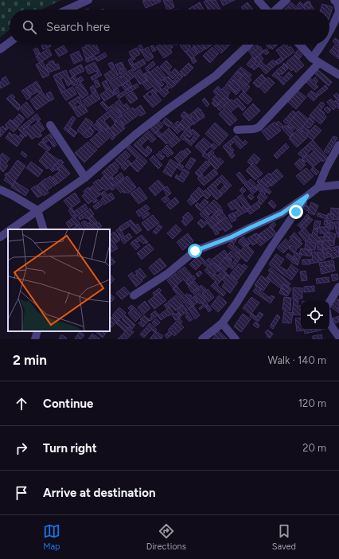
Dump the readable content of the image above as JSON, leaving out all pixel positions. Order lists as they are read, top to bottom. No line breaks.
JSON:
{"page":{"search":"Search here","heading":["2 min","Walk · 140 m"],"list":[["Continue","120 m"],["Turn right","20 m"],"Arrive at destination"],"nav":["Map","Directions","Saved"]}}
